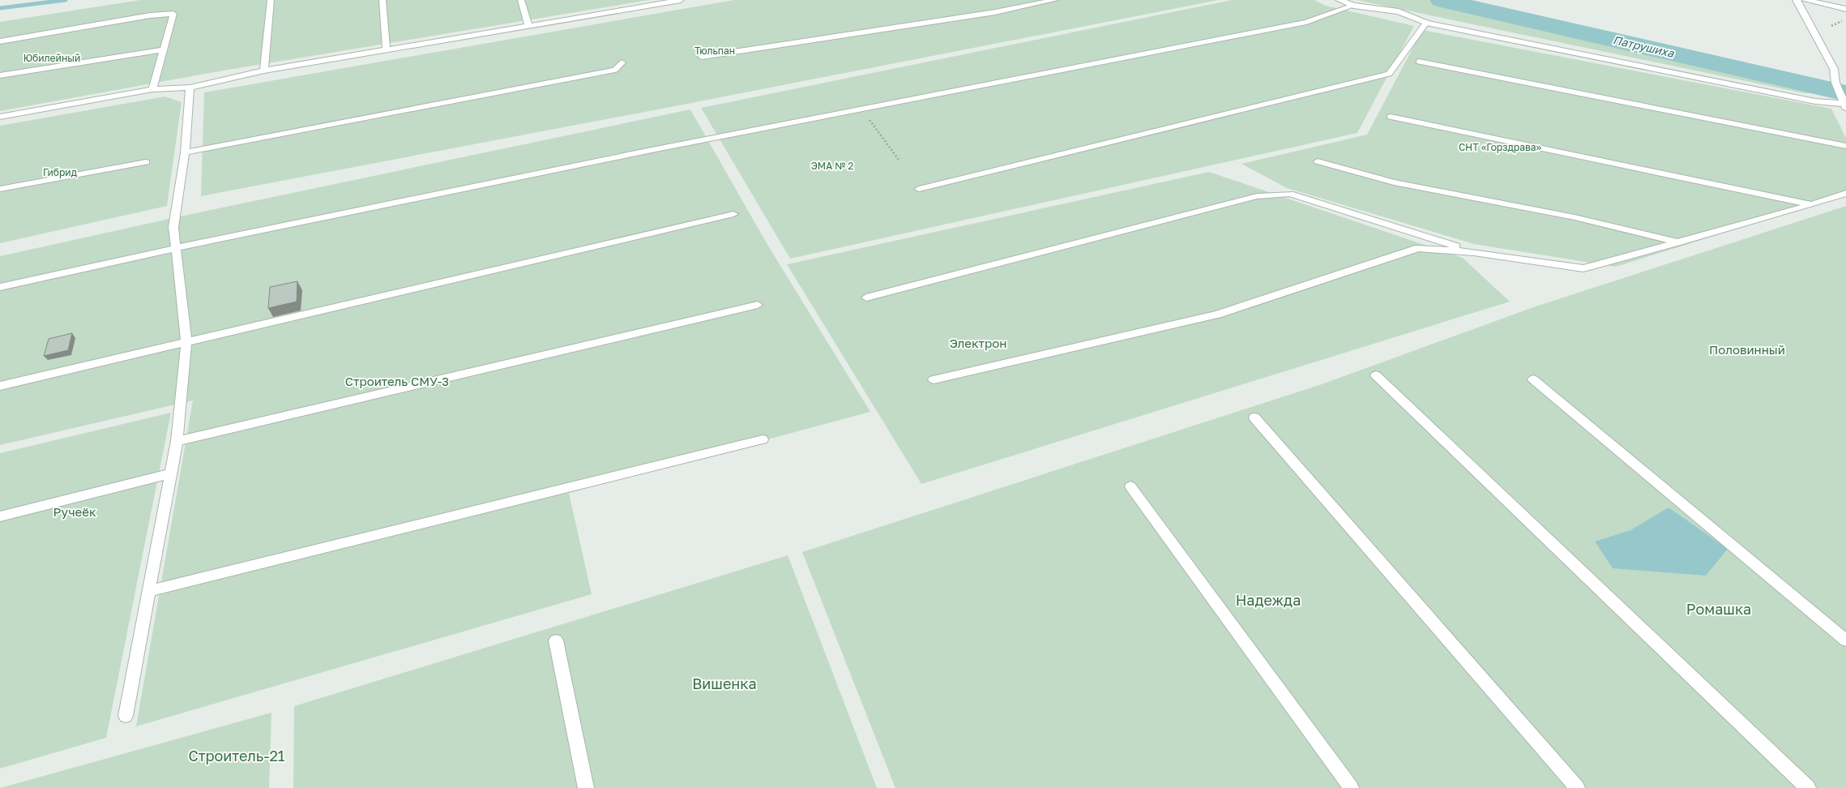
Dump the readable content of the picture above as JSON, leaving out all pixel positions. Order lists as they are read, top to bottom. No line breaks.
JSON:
{"water":["Патрушиха"],"parks":["Тюльпан","Юбилейный","СНТ «Горздрава»","ЭМА № 2","Гибрид","Электрон","Половинный","Строитель СМУ-3","Ручеёк","Надежда","Ромашка","Вишенка","Строитель-21"]}
